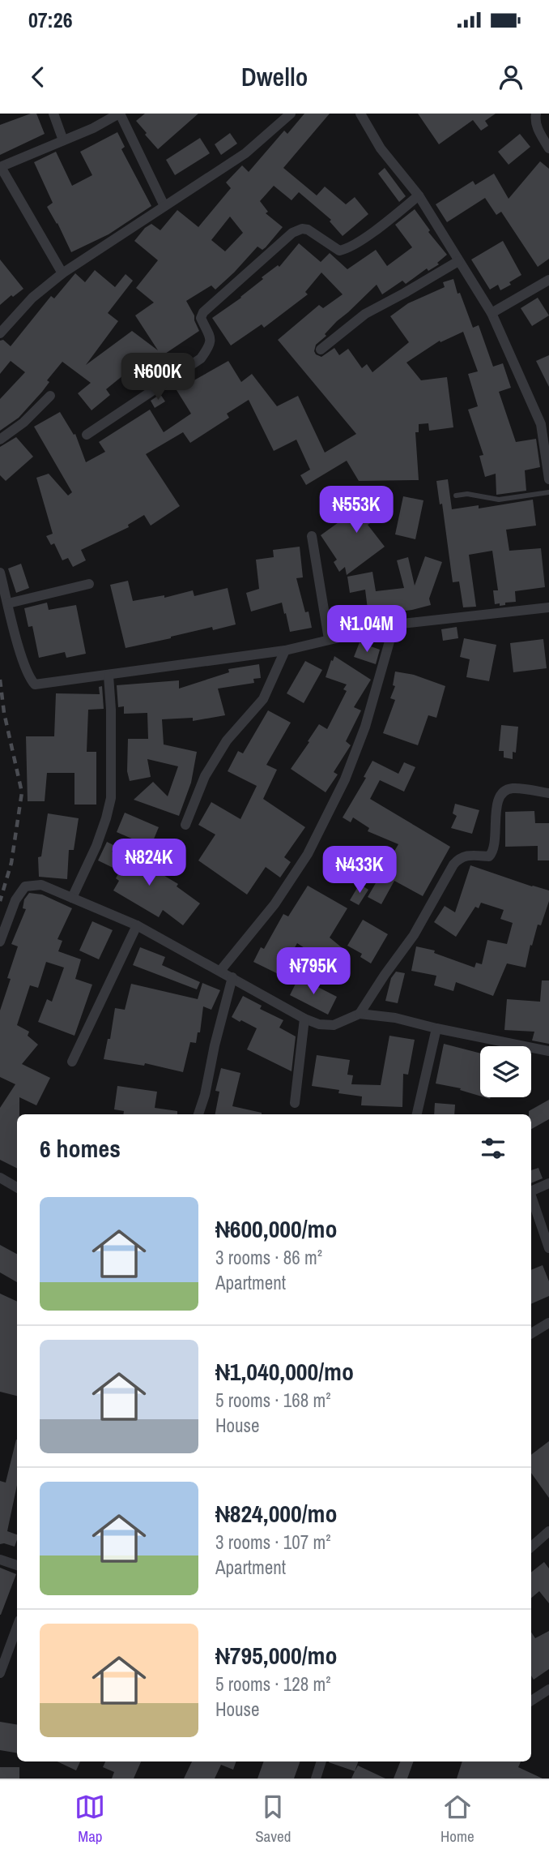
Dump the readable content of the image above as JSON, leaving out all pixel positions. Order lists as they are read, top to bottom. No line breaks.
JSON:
{"page":{"status":"07:26","header":"Dwello","price":["₦600K","₦553K","₦1.04M","₦824K","₦433K","₦795K"],"heading":"6 homes","list":[{"name":"₦600,000/mo","note":"3 rooms · 86 m² · Apartment"},{"name":"₦1,040,000/mo","note":"5 rooms · 168 m² · House"},{"name":"₦824,000/mo","note":"3 rooms · 107 m² · Apartment"},{"name":"₦795,000/mo","note":"5 rooms · 128 m² · House"}],"tabs":["Map","Saved","Home"]}}
